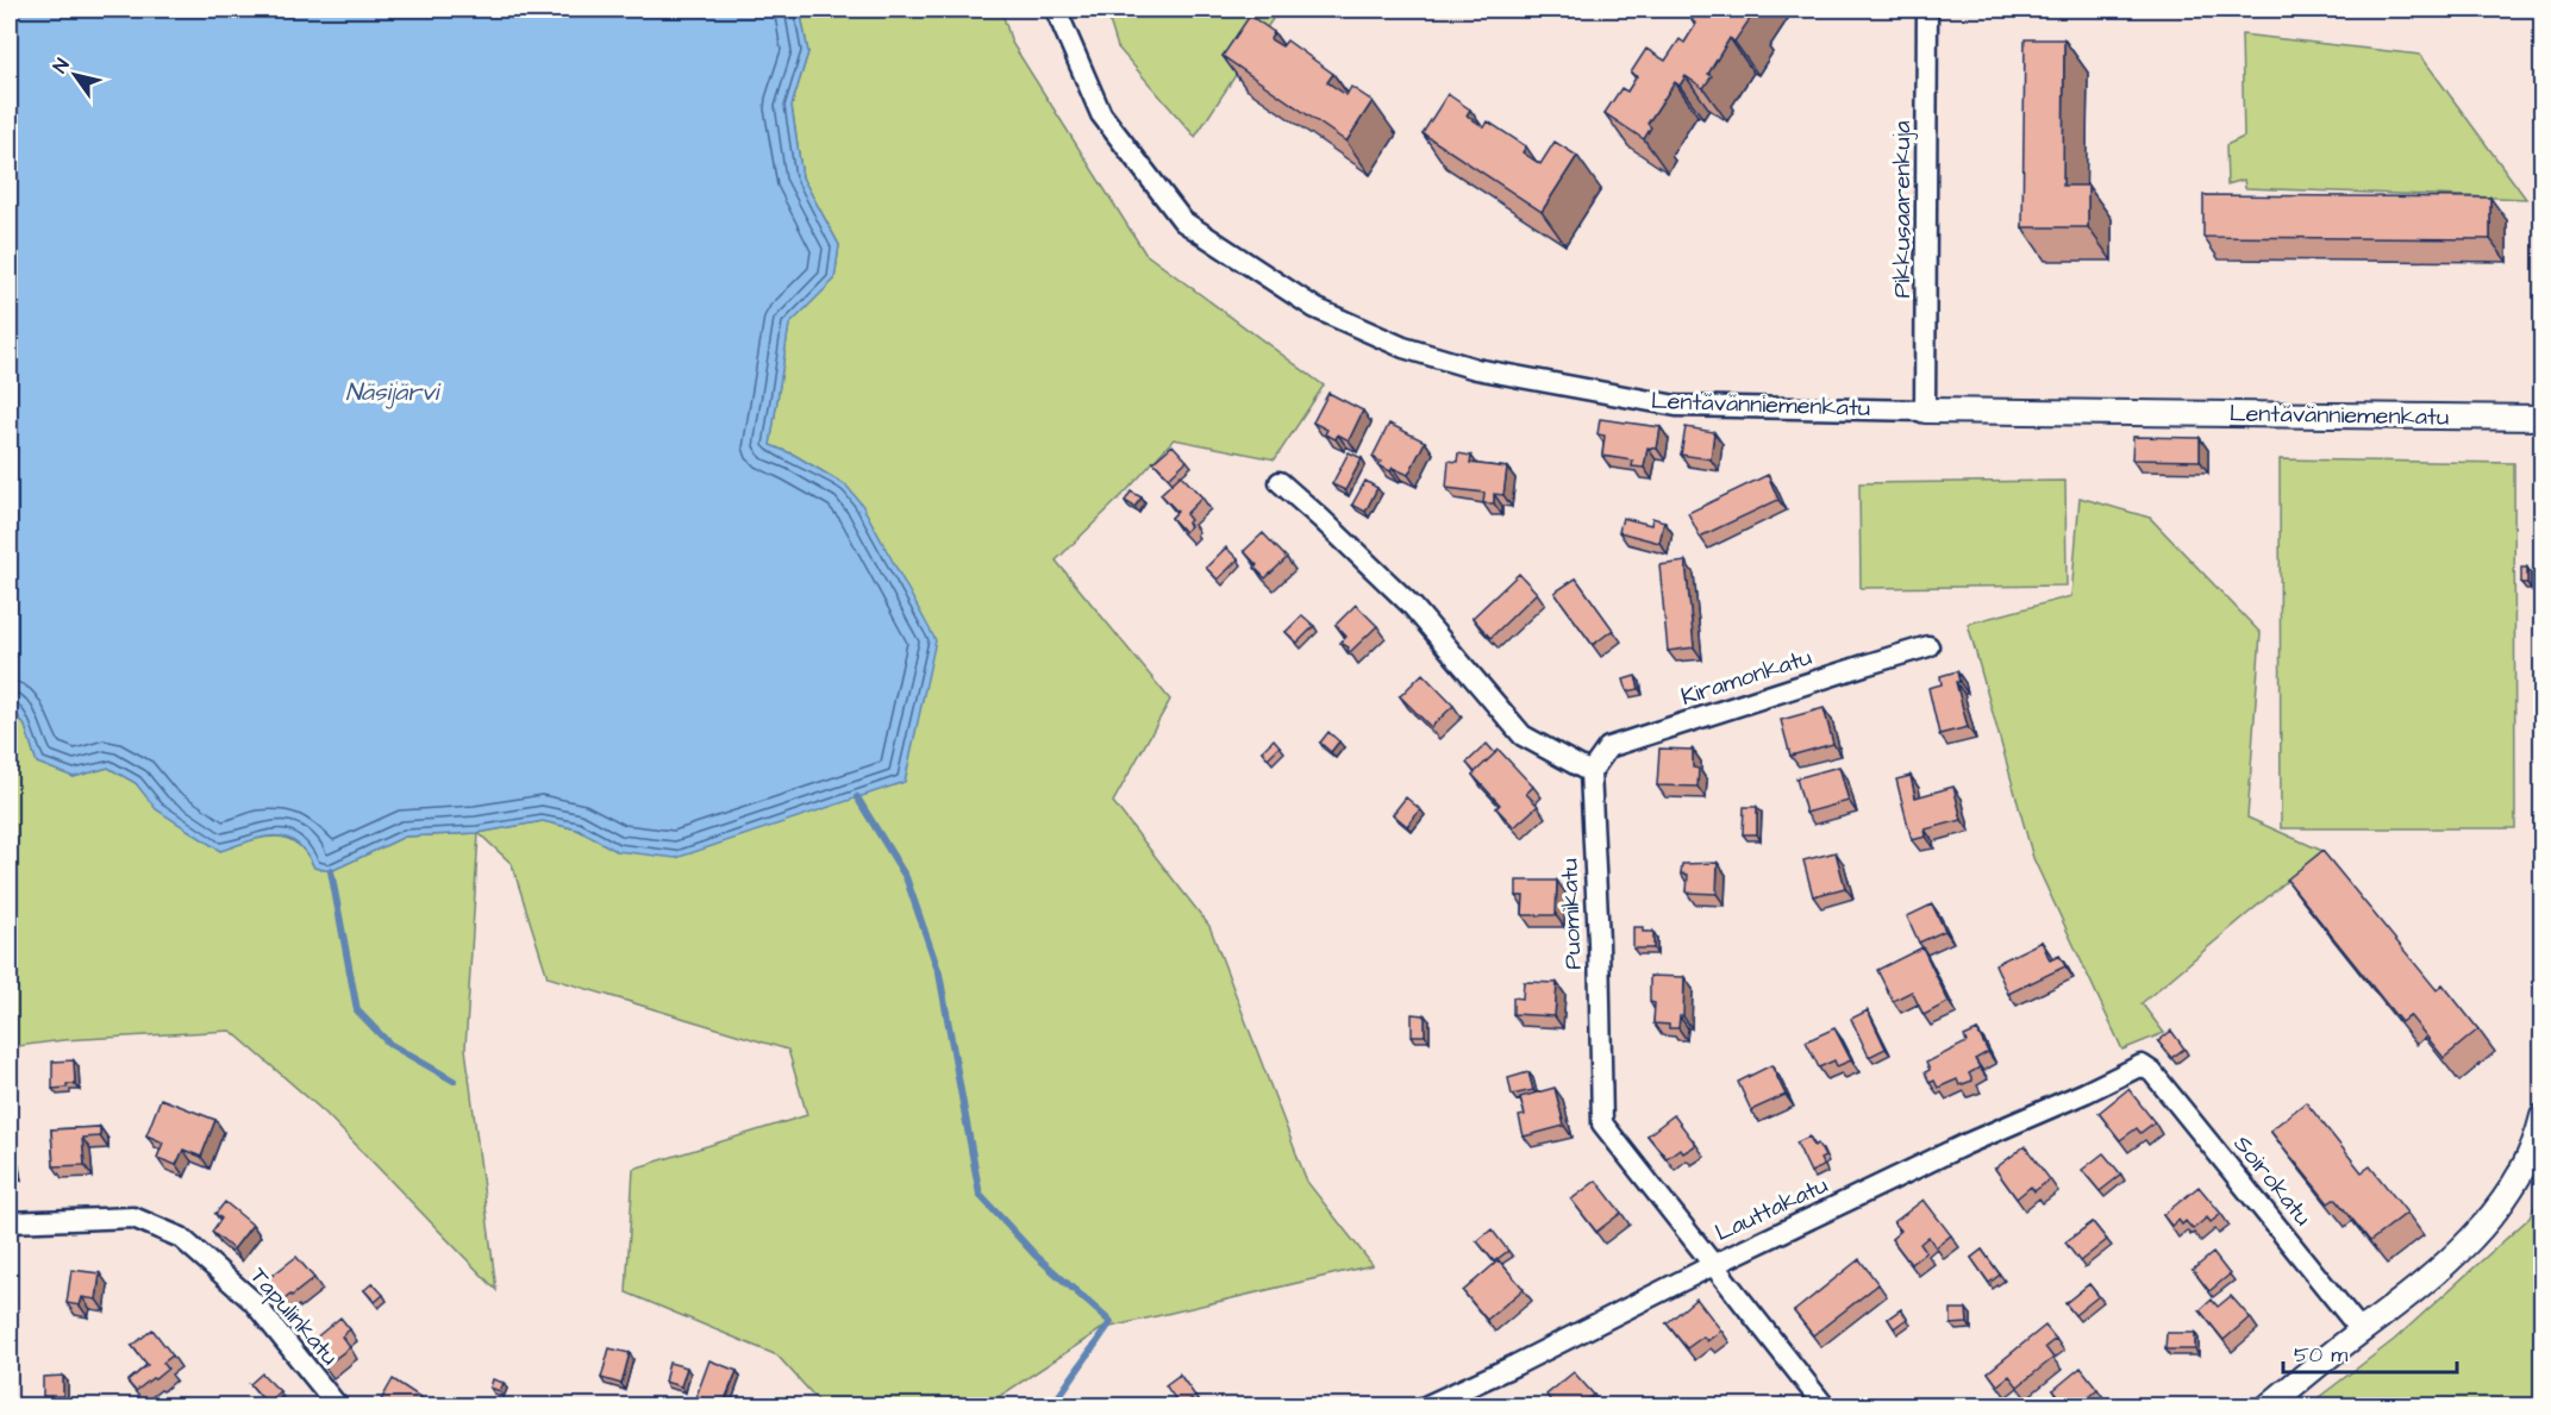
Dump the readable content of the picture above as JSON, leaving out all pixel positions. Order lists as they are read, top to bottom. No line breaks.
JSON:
{"streets":{"street":["Pikkusaarenkuja","Lentävänniemenkatu","Kiramonkatu","Puomikatu","Soirokatu","Lauttakatu","Tapulinkatu"]},"crossings":[["Pikkusaarenkuja","Lentävänniemenkatu"],["Kiramonkatu","Puomikatu"],["Puomikatu","Lauttakatu"],["Soirokatu","Lauttakatu"]],"water":["Näsijärvi"],"scale_bar":"50 m","north":"top left"}
